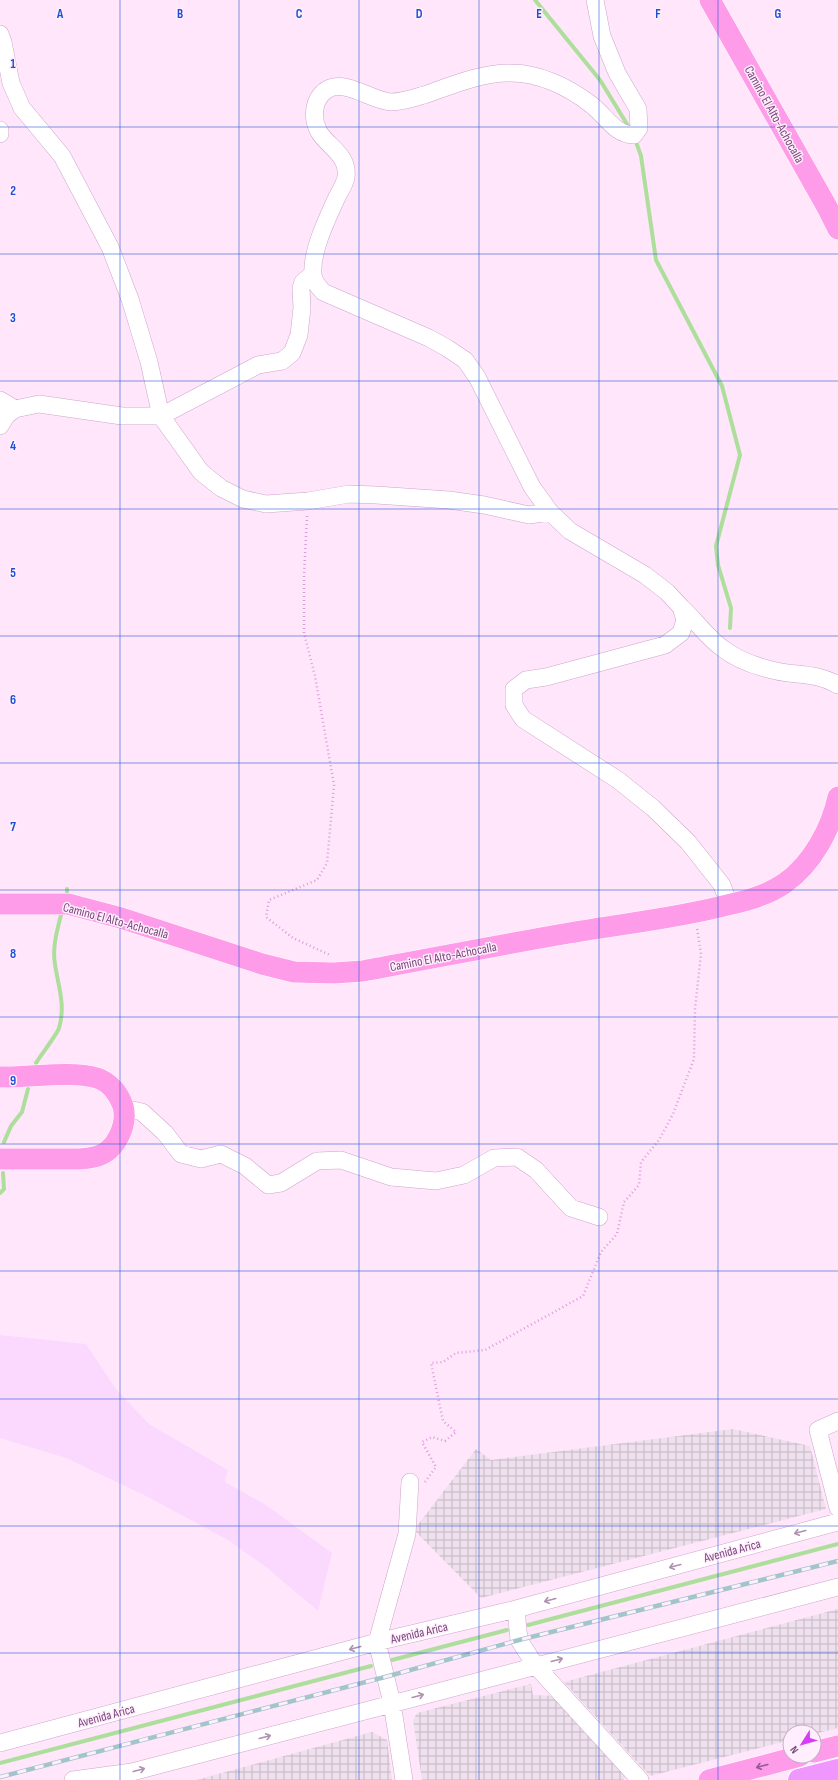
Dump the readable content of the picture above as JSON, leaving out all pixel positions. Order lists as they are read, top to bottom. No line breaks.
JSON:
{"streets":{"main road":["Camino El Alto-Achocalla"],"street":["Avenida Arica"]},"north":"bottom left","grid":{"columns":["A","B","C","D","E","F","G"],"rows":["1","2","3","4","5","6","7","8","9"]}}
